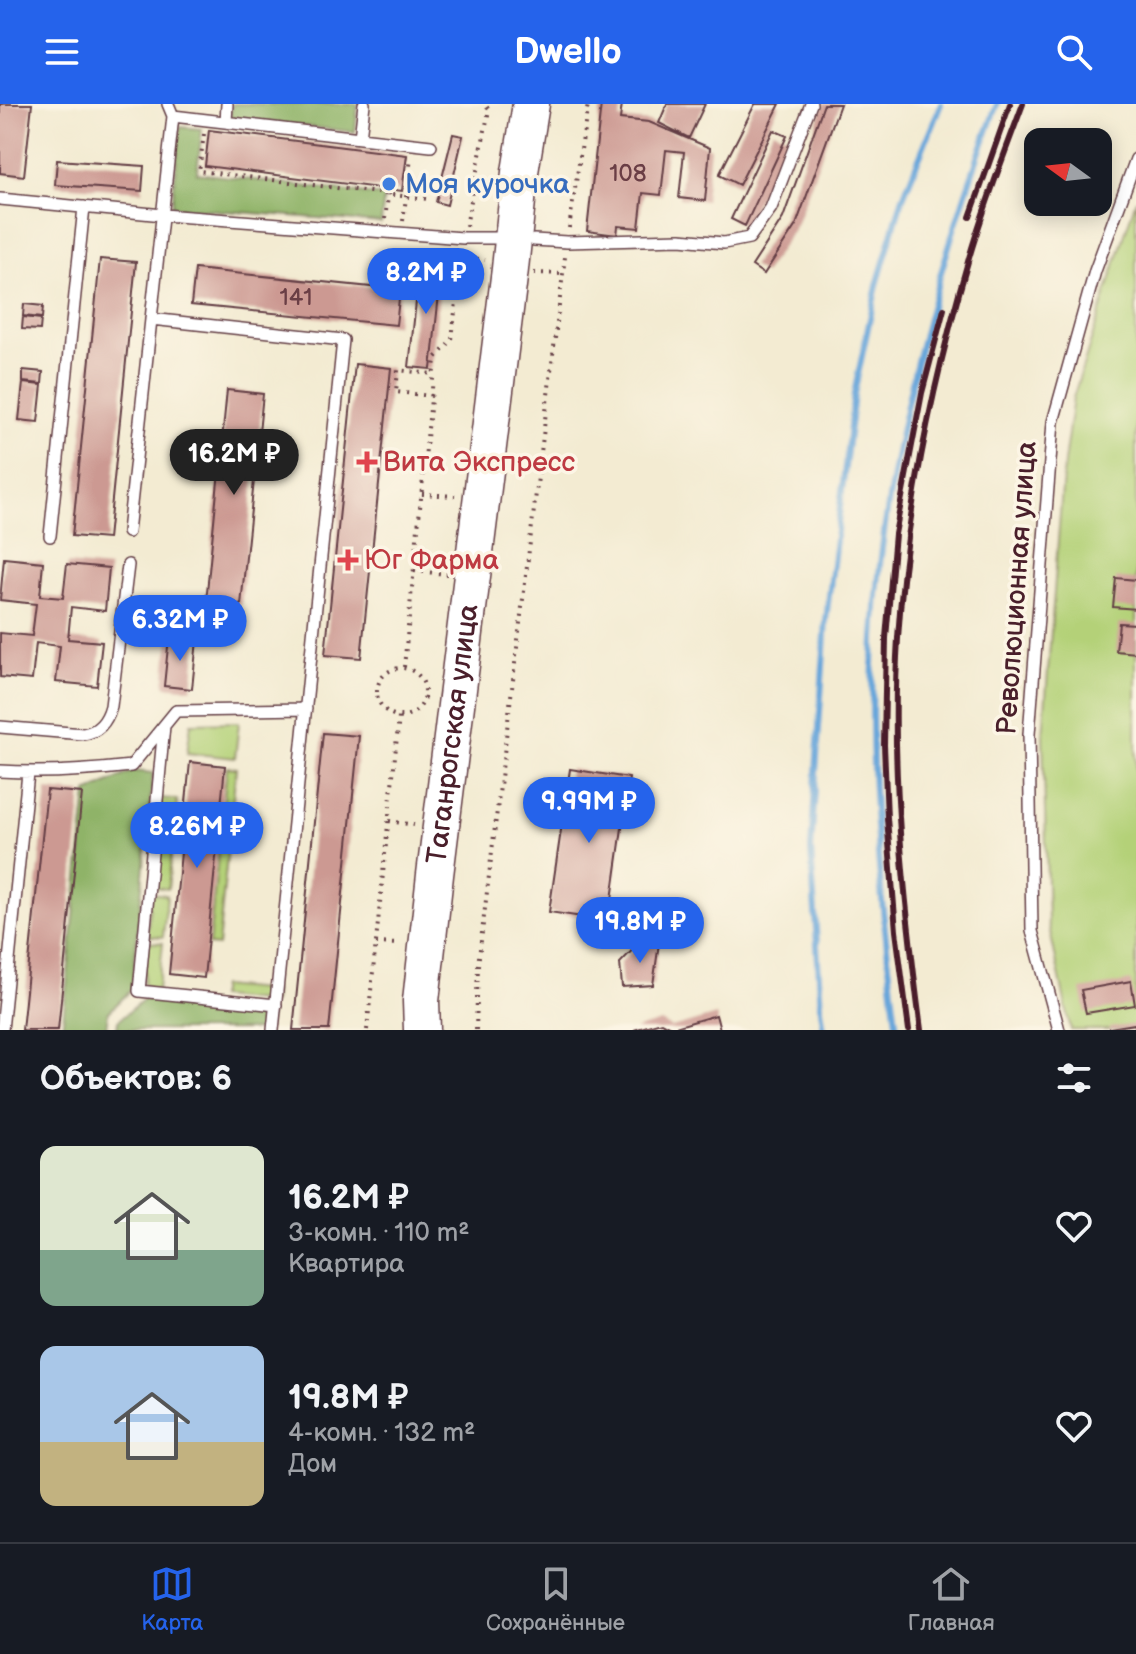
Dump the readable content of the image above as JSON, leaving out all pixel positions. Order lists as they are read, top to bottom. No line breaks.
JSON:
{"streets":{"main road":["Таганрогская улица"],"lane":["Революционная улица"]},"places":{"other":["Моя курочка"],"health":["Вита Экспресс","Юг Фарма"]},"house_numbers":["108","141"],"north":"left","page":{"header":"Dwello","price":["8.2M ₽","16.2M ₽","6.32M ₽","9.99M ₽","8.26M ₽","19.8M ₽"],"heading":"Объектов: 6","list":[{"name":"16.2M ₽","note":"3-комн. · 110 m² · Квартира"},{"name":"19.8M ₽","note":"4-комн. · 132 m² · Дом"}],"tabs":["Карта","Сохранённые","Главная"]}}
